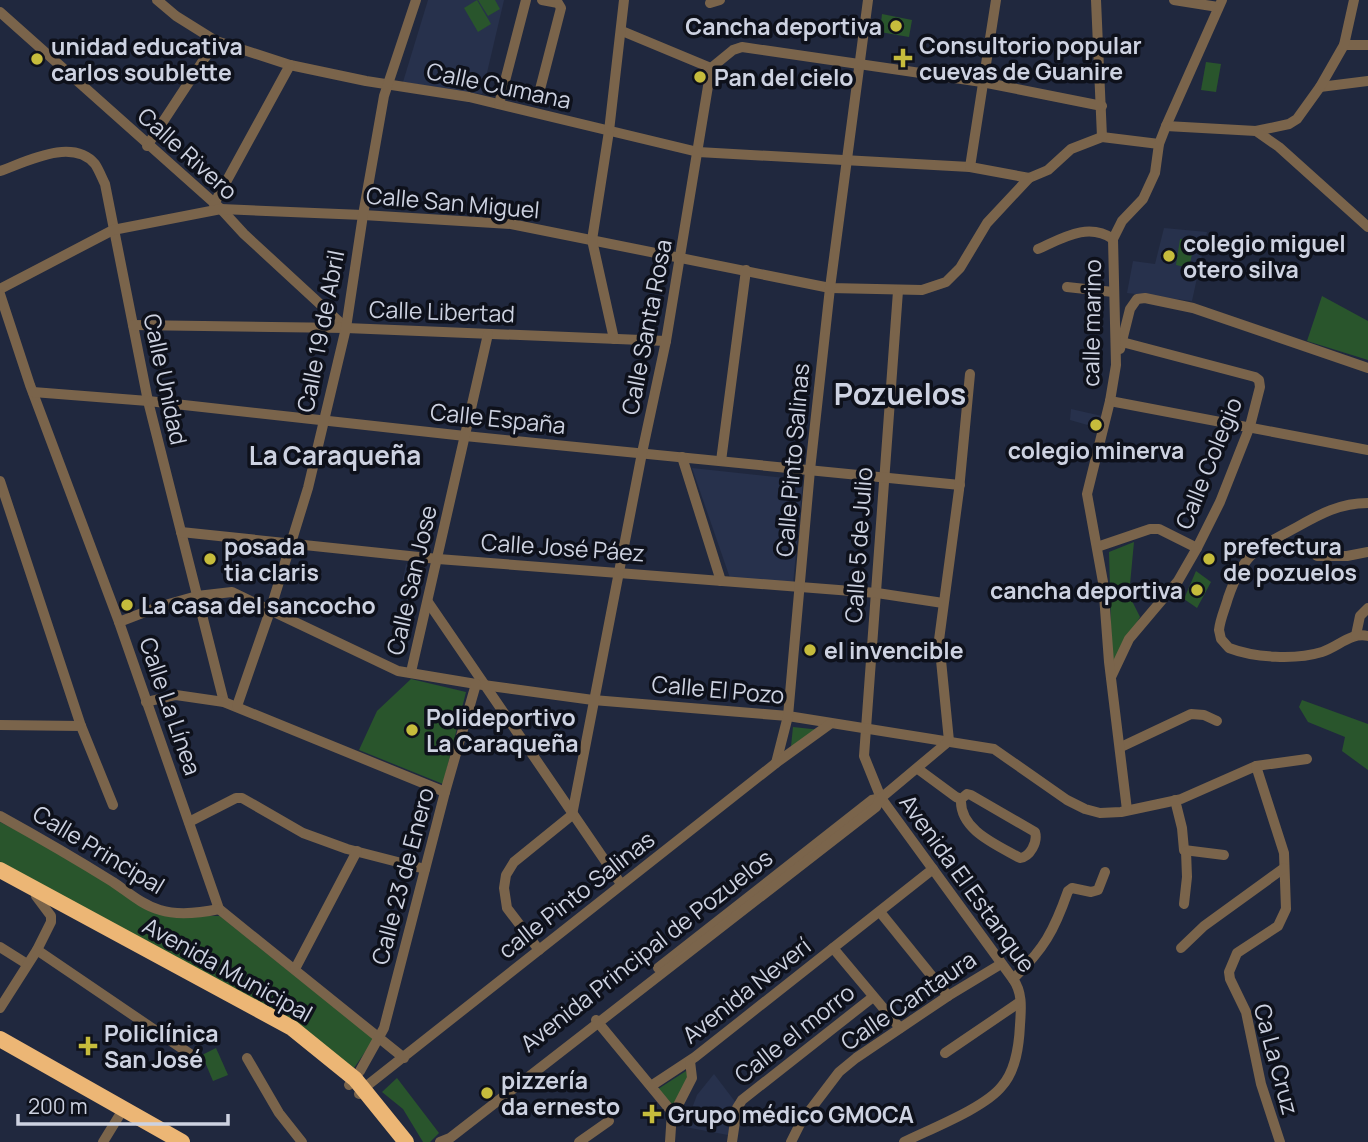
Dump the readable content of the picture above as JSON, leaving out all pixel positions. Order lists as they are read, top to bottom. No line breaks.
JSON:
{"streets":{"highway":["Avenida Municipal"],"street":["Calle Cumana","Calle Rivero","Calle San Miguel","Calle Libertad","calle marino","Calle Santa Rosa","Calle 19 de Abril","Calle Unidad","Calle España","Calle Pinto Salinas","Calle Colegio","Calle 5 de Julio","Calle José Páez","Calle San Jose","Calle El Pozo","Calle La Línea","Calle Principal","Calle 23 de Enero","Avenida El Estanque","calle Pinto Salinas","Avenida Principal de Pozuelos","Avenida Neverí","Calle Cantaura","Calle el morro","Ca La Cruz"]},"crossings":[["Calle Cumana","Calle Santa Rosa"],["Calle Cumana","Calle 19 de Abril"],["Calle Cumana","Calle Pinto Salinas"],["Calle Rivero","Calle San Miguel"],["Calle Rivero","Calle Libertad"],["Calle Rivero","Calle 19 de Abril"],["Calle San Miguel","Calle Santa Rosa"],["Calle San Miguel","Calle 19 de Abril"],["Calle San Miguel","Calle Unidad"],["Calle San Miguel","Calle Pinto Salinas"],["Calle San Miguel","Calle 5 de Julio"],["Calle San Miguel","Calle La Línea"],["Calle Libertad","Calle Santa Rosa"],["Calle Libertad","Calle 19 de Abril"],["Calle Libertad","Calle Unidad"],["Calle Libertad","Calle San Jose"],["calle marino","Calle Colegio"],["calle marino","Calle El Pozo"],["Calle Santa Rosa","Calle España"],["Calle Santa Rosa","Calle José Páez"],["Calle Santa Rosa","Calle El Pozo"],["Calle 19 de Abril","Calle España"],["Calle 19 de Abril","Calle José Páez"],["Calle 19 de Abril","Calle El Pozo"],["Calle Unidad","Calle España"],["Calle Unidad","Calle José Páez"],["Calle Unidad","Calle El Pozo"],["Calle España","Calle Pinto Salinas"],["Calle España","Calle 5 de Julio"],["Calle España","Calle San Jose"],["Calle España","Calle La Línea"],["Calle Pinto Salinas","Calle José Páez"],["Calle Pinto Salinas","Calle El Pozo"],["Calle Pinto Salinas","calle Pinto Salinas"],["Calle 5 de Julio","Calle José Páez"],["Calle 5 de Julio","Calle El Pozo"],["Calle 5 de Julio","Avenida El Estanque"],["Calle 5 de Julio","Avenida Principal de Pozuelos"],["Calle José Páez","Calle San Jose"],["Calle San Jose","Calle El Pozo"],["Calle El Pozo","Calle La Línea"],["Calle El Pozo","Calle 23 de Enero"],["Calle El Pozo","calle Pinto Salinas"],["Calle El Pozo","Avenida Principal de Pozuelos"],["Calle El Pozo","Ca La Cruz"],["Calle La Línea","Calle Principal"],["Calle 23 de Enero","calle Pinto Salinas"],["Calle 23 de Enero","Avenida Municipal"],["Avenida El Estanque","Avenida Principal de Pozuelos"],["Avenida El Estanque","Avenida Neverí"],["Avenida El Estanque","Calle Cantaura"],["calle Pinto Salinas","Avenida Municipal"]],"districts":["Pozuelos","La Caraqueña"],"places":{"other":["Cancha deportiva","unidad educativa carlos soublette","Pan del cielo","colegio miguel otero silva","colegio minerva","posada tia claris","prefectura de pozuelos","cancha deportiva","La casa del sancocho","el invencible","Polideportivo La Caraqueña","pizzería da ernesto"],"health":["Consultorio popular cuevas de Guanire","Policlínica San José","Grupo médico GMOCA"]},"scale_bar":"200 m"}
